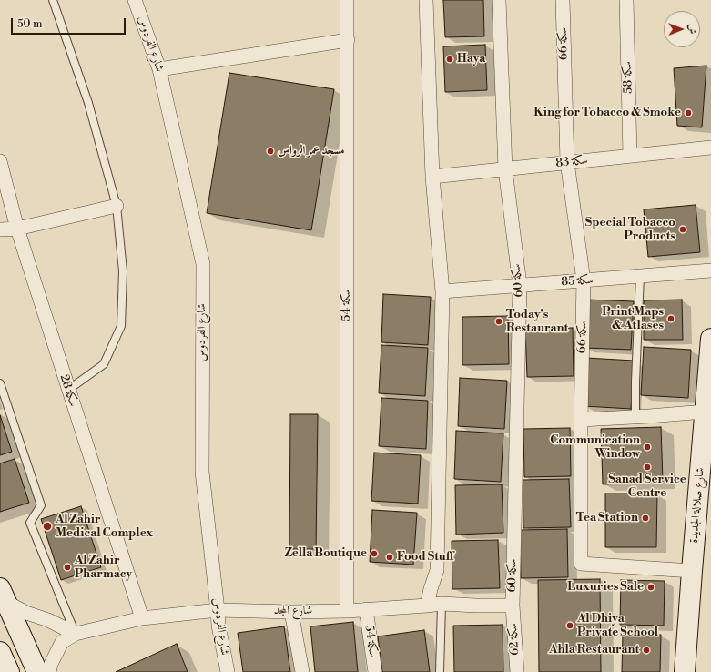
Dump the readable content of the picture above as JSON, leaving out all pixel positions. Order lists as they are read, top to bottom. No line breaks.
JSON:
{"streets":{"street":["شارع الفردوس","سكة 66","سكة 58","سكة 83","سكة 60","سكة 85","سكة 54","سكة 28","شارع صلالة الجديدة","شارع المجد","سكة 62"]},"crossings":[["شارع الفردوس","شارع المجد"],["سكة 66","سكة 83"],["سكة 66","سكة 85"],["سكة 66","شارع صلالة الجديدة"],["سكة 58","سكة 83"],["سكة 83","سكة 60"],["سكة 60","سكة 85"],["سكة 60","شارع المجد"],["سكة 60","سكة 62"],["سكة 54","شارع المجد"],["سكة 28","شارع المجد"],["شارع المجد","سكة 62"]],"places":["Haya","King for Tobacco & Smoke","مسجد عمر الرواس","Special Tobacco Products","Print Maps & Atlases","Today's Restaurant","Communication Window","Sanad Service Centre","Tea Station","Al Zahir Medical Complex","Zella Boutique","Food Stuff","Al Zahir Pharmacy","Luxuries Sale","Al Dhiya Private School","Ahla Restaurant"],"scale_bar":"50 m","north":"right"}
